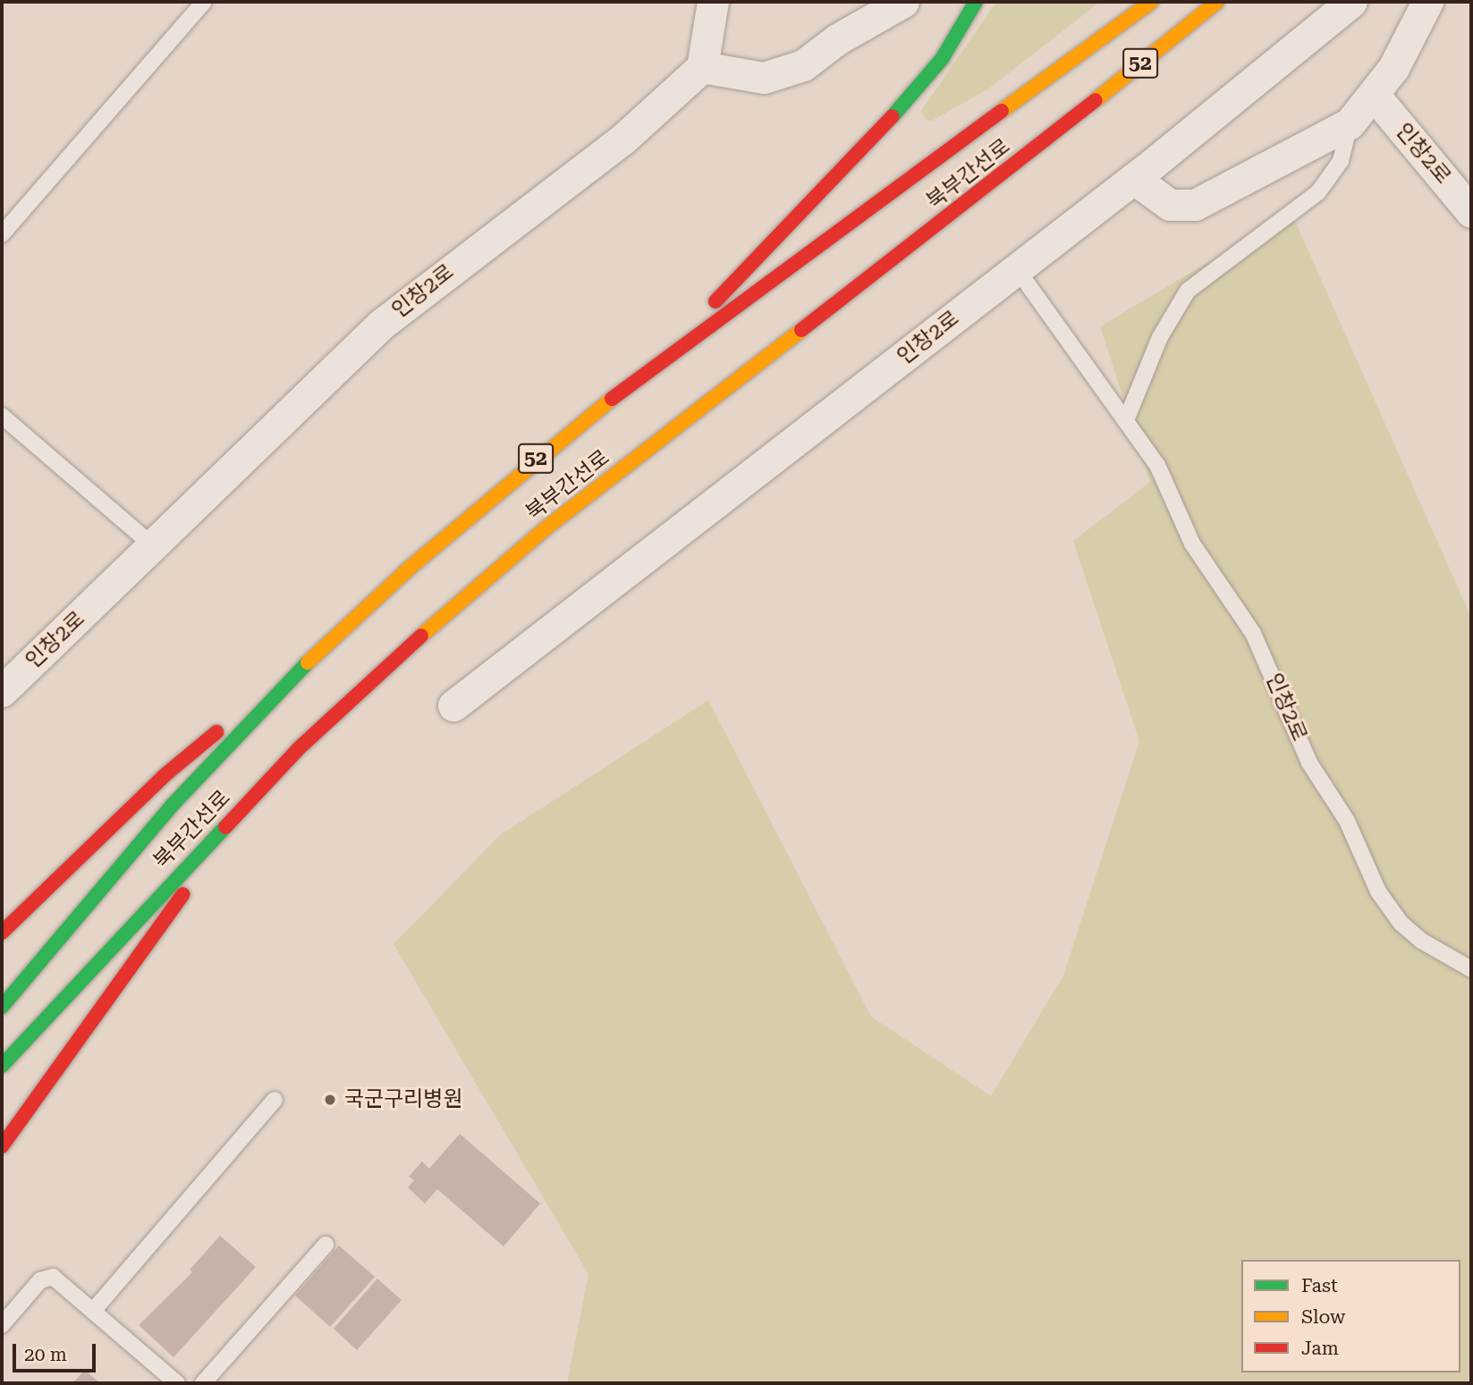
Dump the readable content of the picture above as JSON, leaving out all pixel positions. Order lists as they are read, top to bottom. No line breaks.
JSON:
{"streets":{"highway":["52","북부간선로"],"street":["인창2로"]},"places":["국군구리병원"],"legend":["Fast","Slow","Jam"],"scale_bar":"20 m"}
